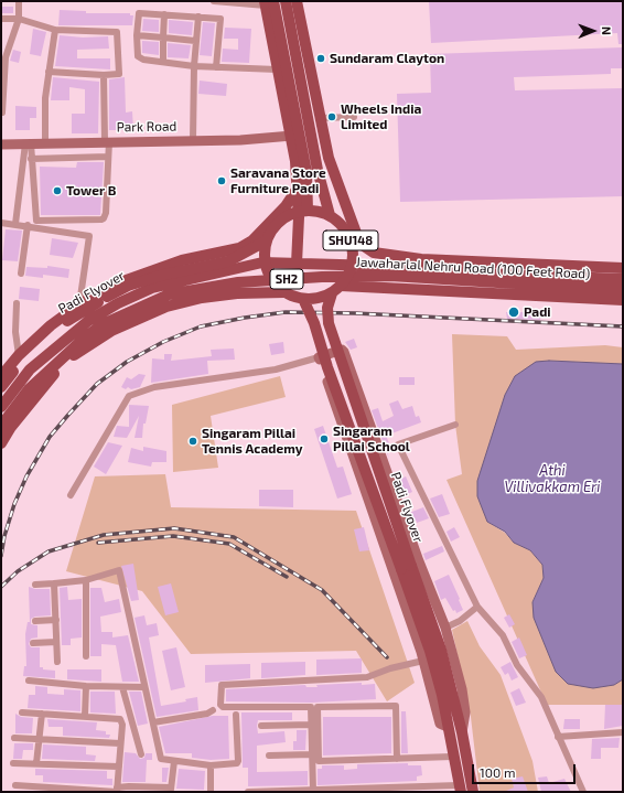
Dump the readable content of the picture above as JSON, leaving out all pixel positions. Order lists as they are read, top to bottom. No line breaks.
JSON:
{"streets":{"main road":["SHU148","Jawaharlal Nehru Road (100 Feet Road)","SH2","Padi Flyover"],"street":["Park Road"]},"crossings":[["SHU148","Padi Flyover"]],"water":["Athi Villivakkam Eri"],"places":["Sundaram Clayton","Wheels India Limited","Saravana Store Furniture Padi","Tower B","Padi","Singaram Pillai School","Singaram Pillai Tennis Academy"],"scale_bar":"100 m","north":"right"}
